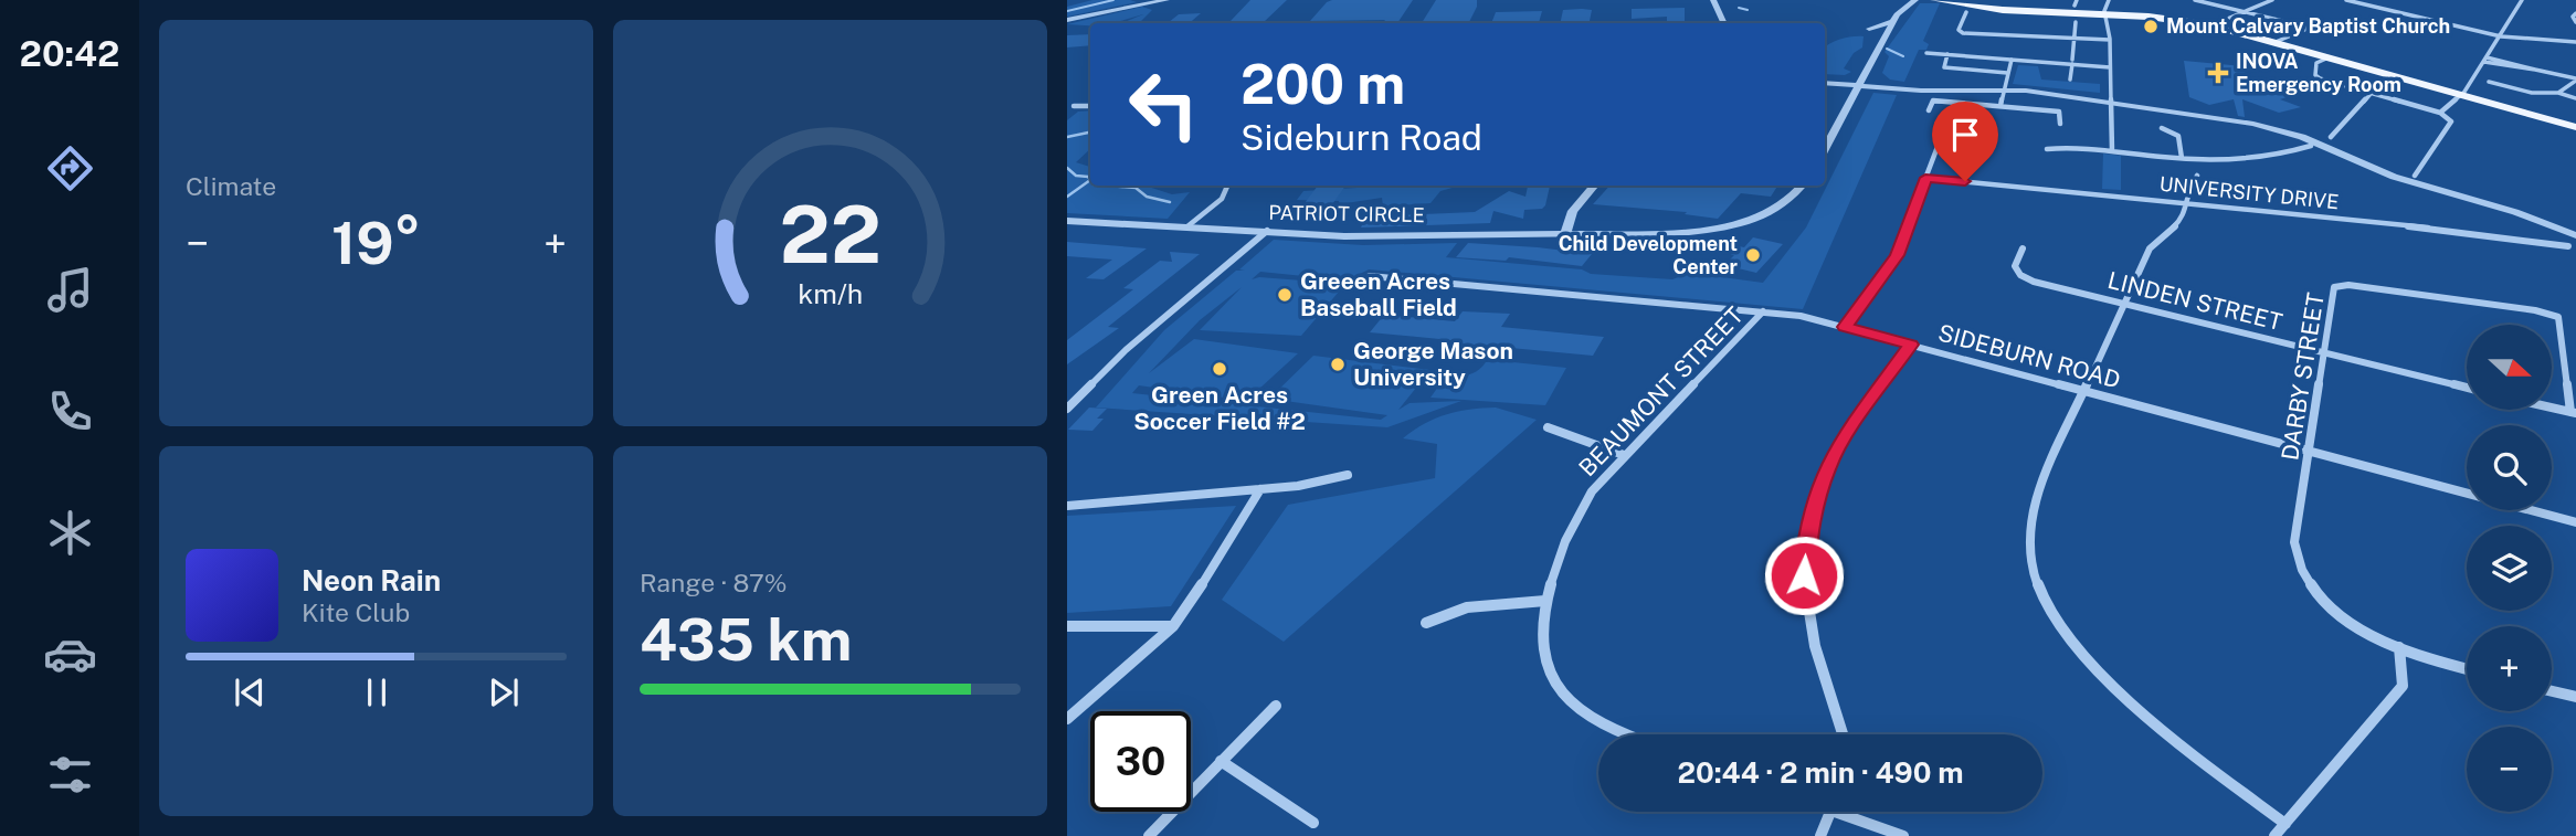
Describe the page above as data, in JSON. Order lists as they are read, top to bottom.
{
  "streets": {
    "street": [
      "UNIVERSITY DRIVE",
      "PATRIOT CIRCLE",
      "LINDEN STREET",
      "SIDEBURN ROAD",
      "DARBY STREET",
      "BEAUMONT STREET"
    ]
  },
  "crossings": [
    ["LINDEN STREET", "DARBY STREET"],
    ["SIDEBURN ROAD", "DARBY STREET"],
    ["SIDEBURN ROAD", "BEAUMONT STREET"]
  ],
  "places": {
    "other": [
      "Mount Calvary Baptist Church",
      "Child Development Center",
      "Greeen Acres Baseball Field",
      "George Mason University",
      "Green Acres Soccer Field #2"
    ],
    "health": ["INOVA Emergency Room"]
  },
  "north": "right",
  "page": {
    "tabs": "20:42",
    "tile": [
      "Climate",
      ["Range · 87%", "435 km"]
    ],
    "turn": ["200 m", "Sideburn Road"],
    "heat": ["−", "19°", "+"],
    "map_buttons": ["+", "−"],
    "song": ["Neon Rain", "Kite Club"],
    "limit": "30",
    "trip": "20:44 · 2 min · 490 m",
    "gauge": ["22", "km/h"]
  }
}
